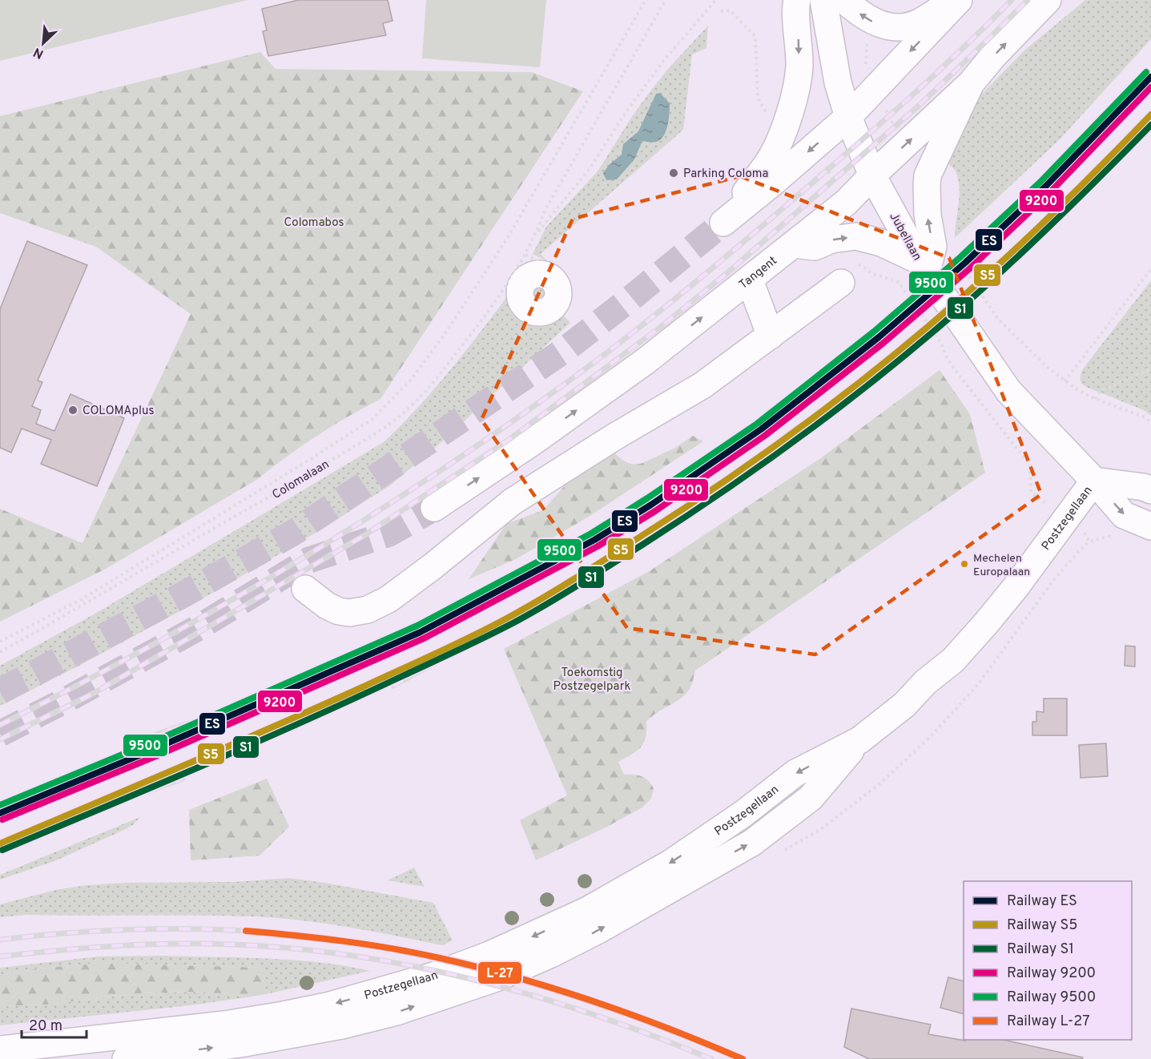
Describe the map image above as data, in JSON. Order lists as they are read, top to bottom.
{
  "streets": {
    "main road": ["Jubellaan", "Tangent", "Postzegellaan"],
    "path": ["Colomalaan"]
  },
  "crossings": [
    ["Jubellaan", "Tangent"],
    ["Jubellaan", "Postzegellaan"]
  ],
  "parks": ["Colomabos", "Toekomstig Postzegelpark"],
  "places": ["Parking Coloma", "COLOMAplus", "Mechelen Europalaan"],
  "lines": [
    "rail line 9500",
    "rail line ES",
    "rail line 9200",
    "rail line S5",
    "rail line S1",
    "rail line L-27"
  ],
  "legend": [
    "Railway ES",
    "Railway S5",
    "Railway S1",
    "Railway 9200",
    "Railway 9500",
    "Railway L-27"
  ],
  "scale_bar": "20 m",
  "north": "bottom left"
}
